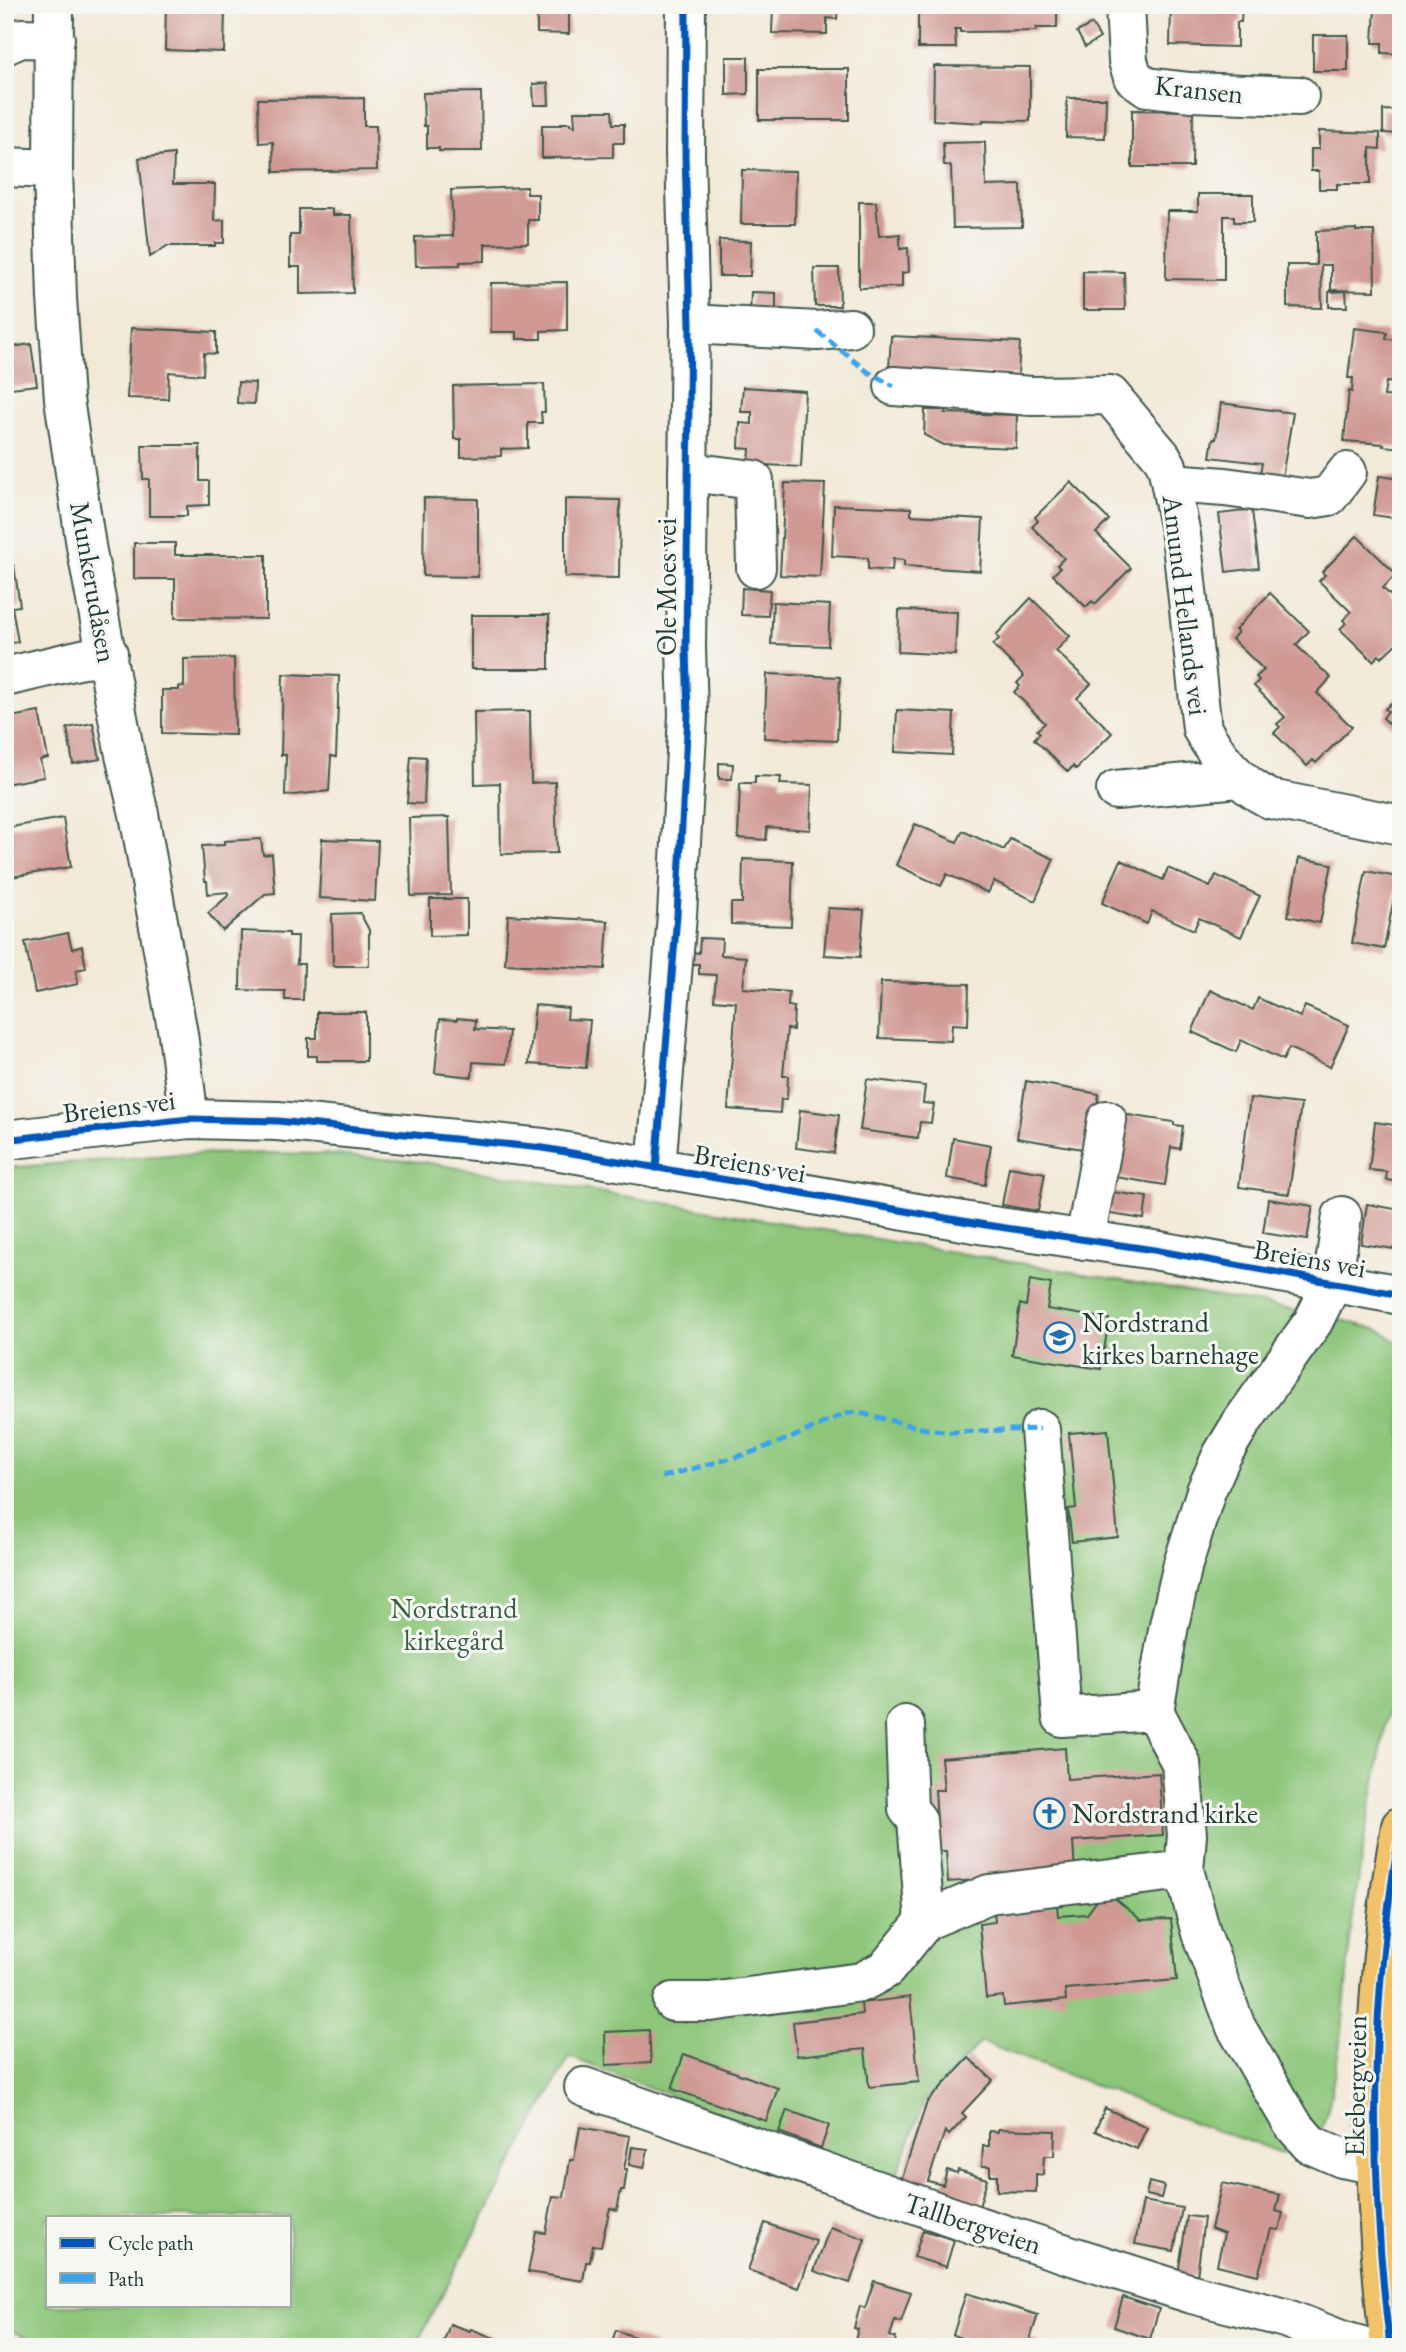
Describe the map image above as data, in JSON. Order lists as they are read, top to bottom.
{
  "streets": {
    "main road": ["Ekebergveien"],
    "street": [
      "Kransen",
      "Munkerudåsen",
      "Ole Moes vei",
      "Amund Hellands vei",
      "Breiens vei",
      "Tallbergveien"
    ]
  },
  "crossings": [
    ["Munkerudåsen", "Breiens vei"],
    ["Ole Moes vei", "Breiens vei"]
  ],
  "parks": ["Nordstrand kirkegård"],
  "places": {
    "school or university": ["Nordstrand kirkes barnehage"],
    "church": ["Nordstrand kirke"]
  },
  "legend": ["Cycle path", "Path"]
}
